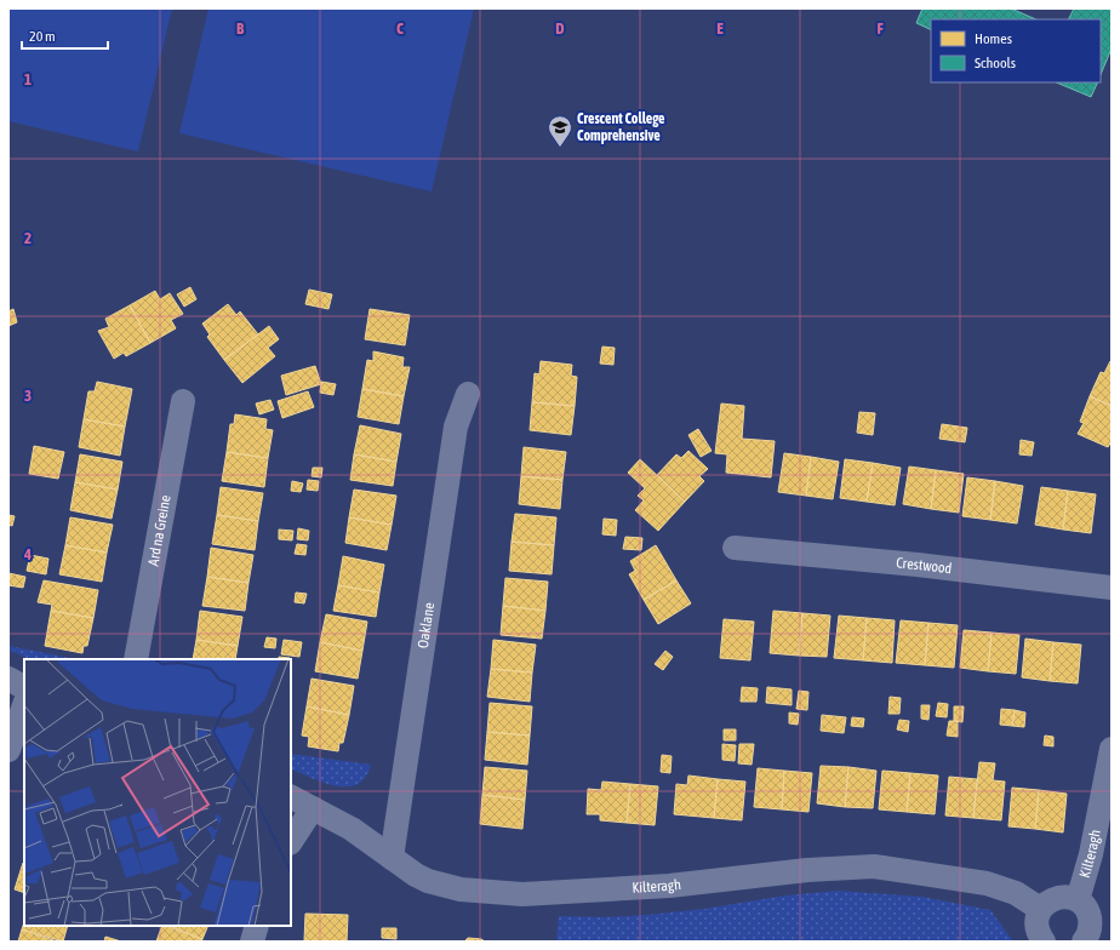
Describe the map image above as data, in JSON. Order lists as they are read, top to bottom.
{
  "streets": {
    "street": [
      "Ard na Greine",
      "Crestwood",
      "Oaklane",
      "Kilteragh"
    ]
  },
  "crossings": [
    ["Oaklane", "Kilteragh"]
  ],
  "places": {
    "school or university": ["Crescent College Comprehensive"]
  },
  "legend": ["Homes", "Schools"],
  "scale_bar": "20 m",
  "grid": {
    "columns": [
      "B",
      "C",
      "D",
      "E",
      "F"
    ],
    "rows": [
      "1",
      "2",
      "3",
      "4"
    ]
  }
}
